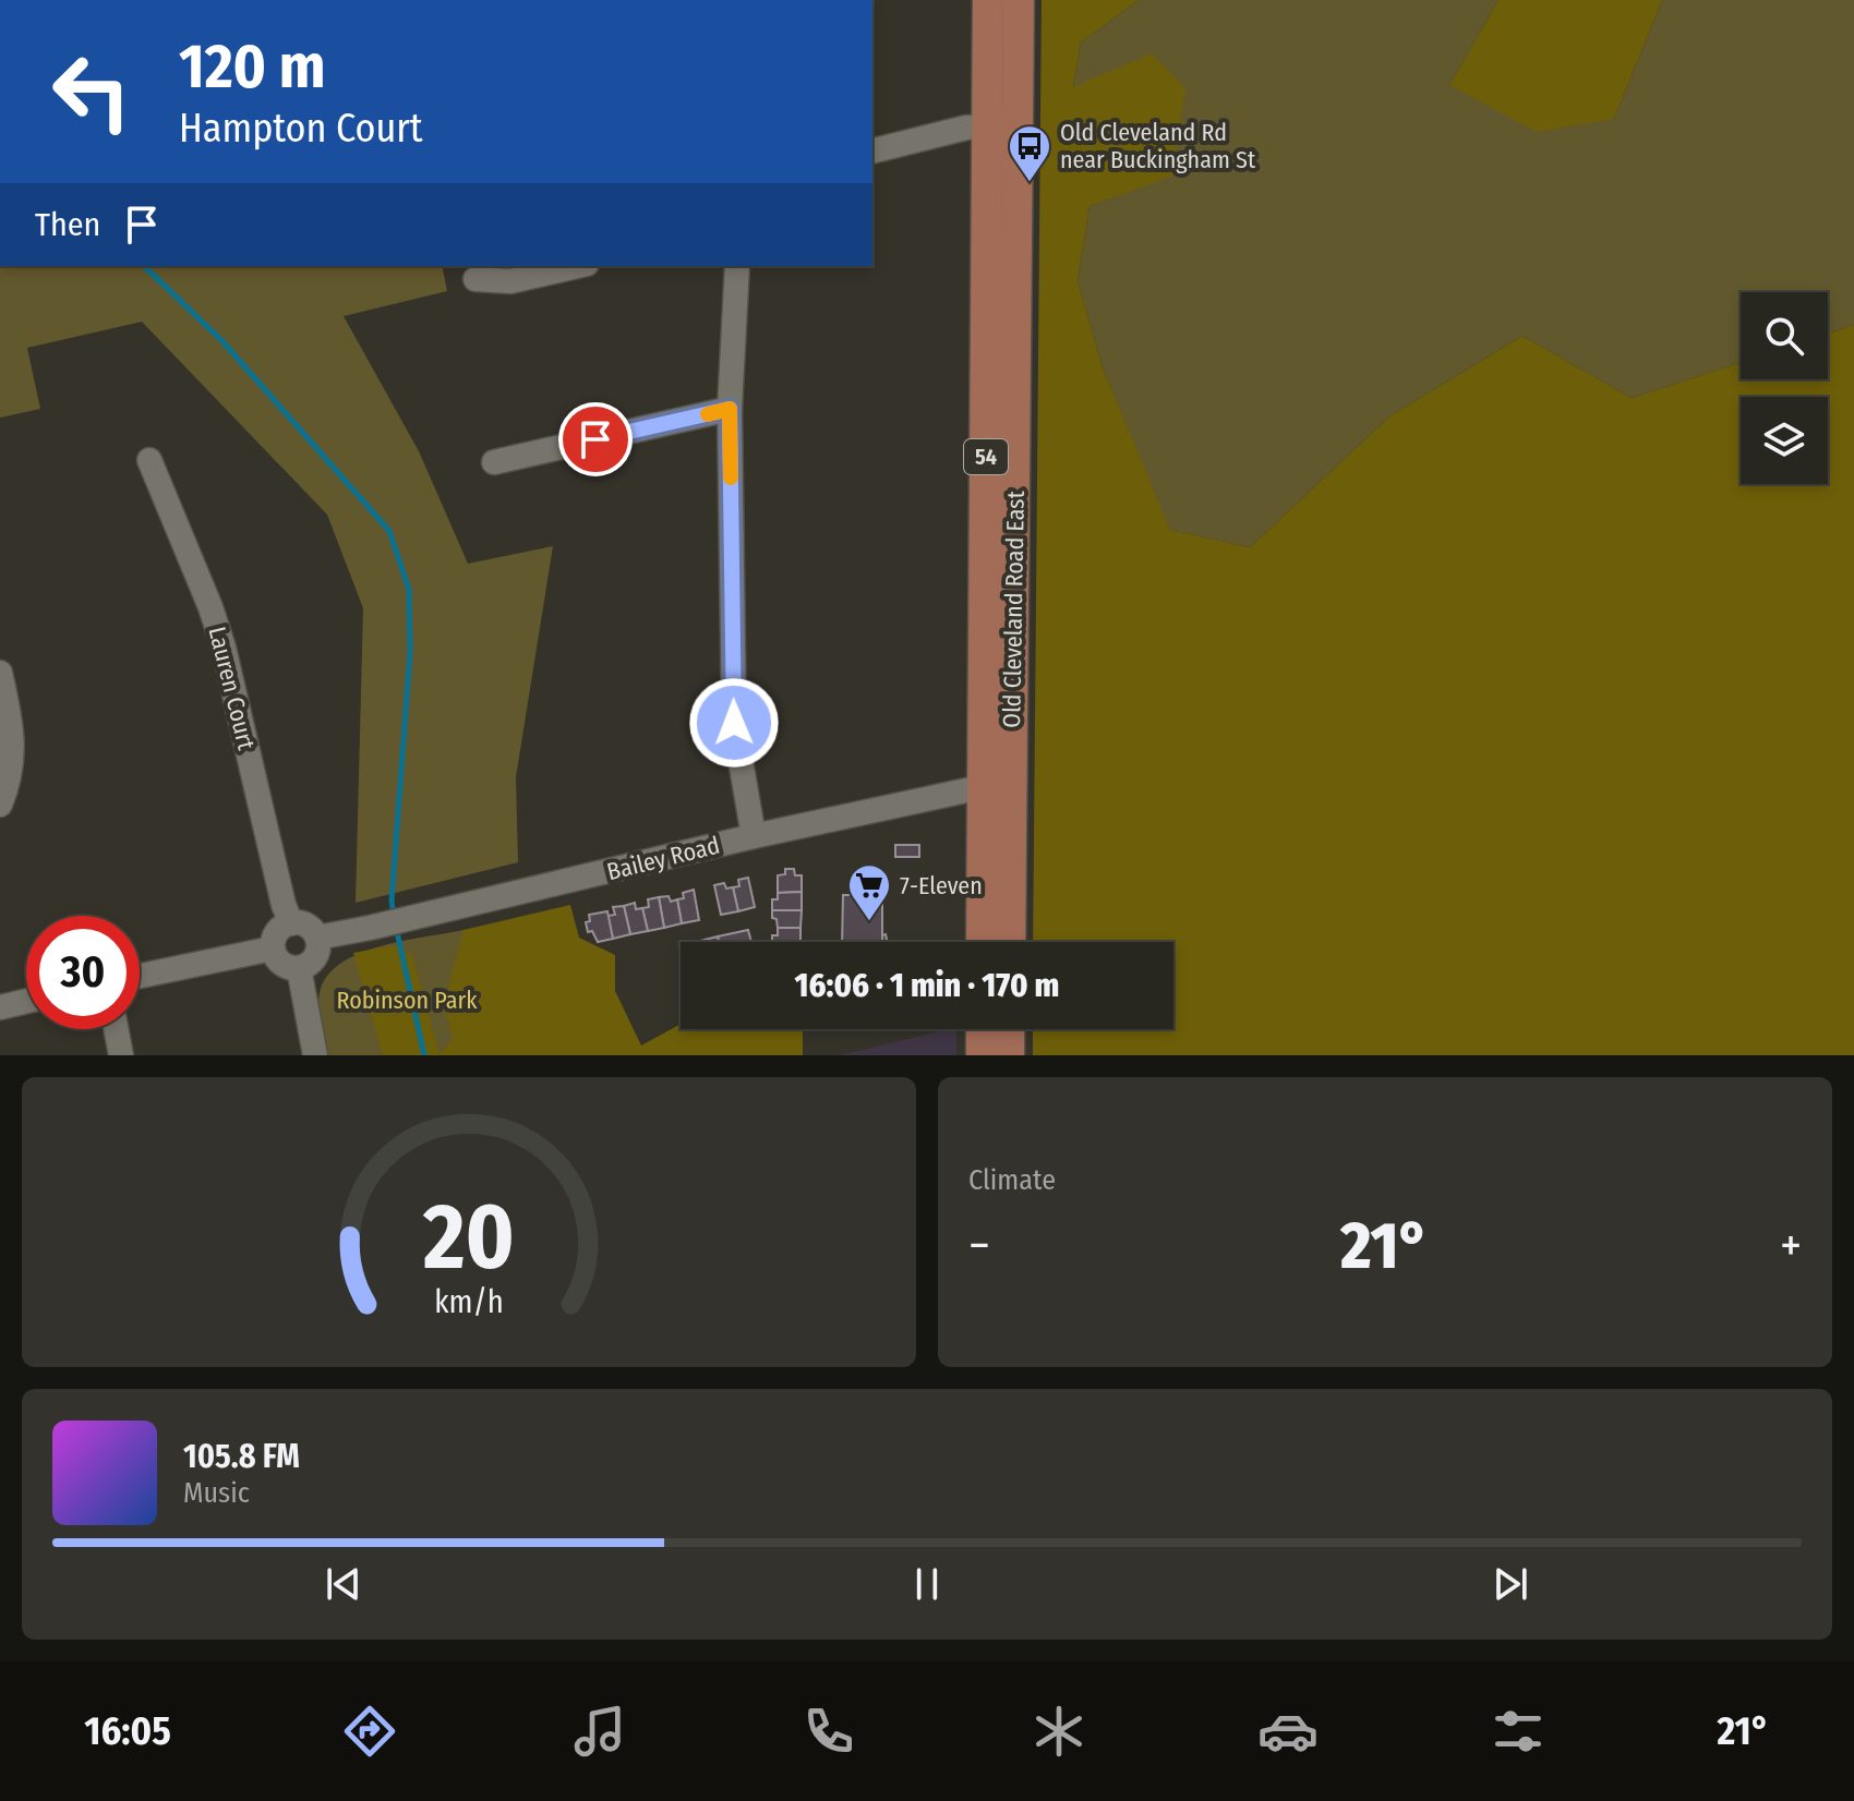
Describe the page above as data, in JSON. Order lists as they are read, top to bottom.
{
  "streets": {
    "main road": ["54", "Old Cleveland Road East"],
    "street": ["Lauren Court", "Bailey Road"]
  },
  "crossings": [
    ["Old Cleveland Road East", "Bailey Road"],
    ["Lauren Court", "Bailey Road"]
  ],
  "parks": ["Robinson Park"],
  "places": {
    "bus stop": ["Old Cleveland Rd near Buckingham St"],
    "supermarket": ["7-Eleven"]
  },
  "page": {
    "turn": ["120 m", "Hampton Court"],
    "then": "Then",
    "limit": "30",
    "trip": "16:06 · 1 min · 170 m",
    "tile": "Climate",
    "heat": ["−", "21°", "+"],
    "song": ["105.8 FM", "Music"],
    "tabs": ["16:05", "21°"],
    "gauge": ["20", "km/h"]
  }
}
